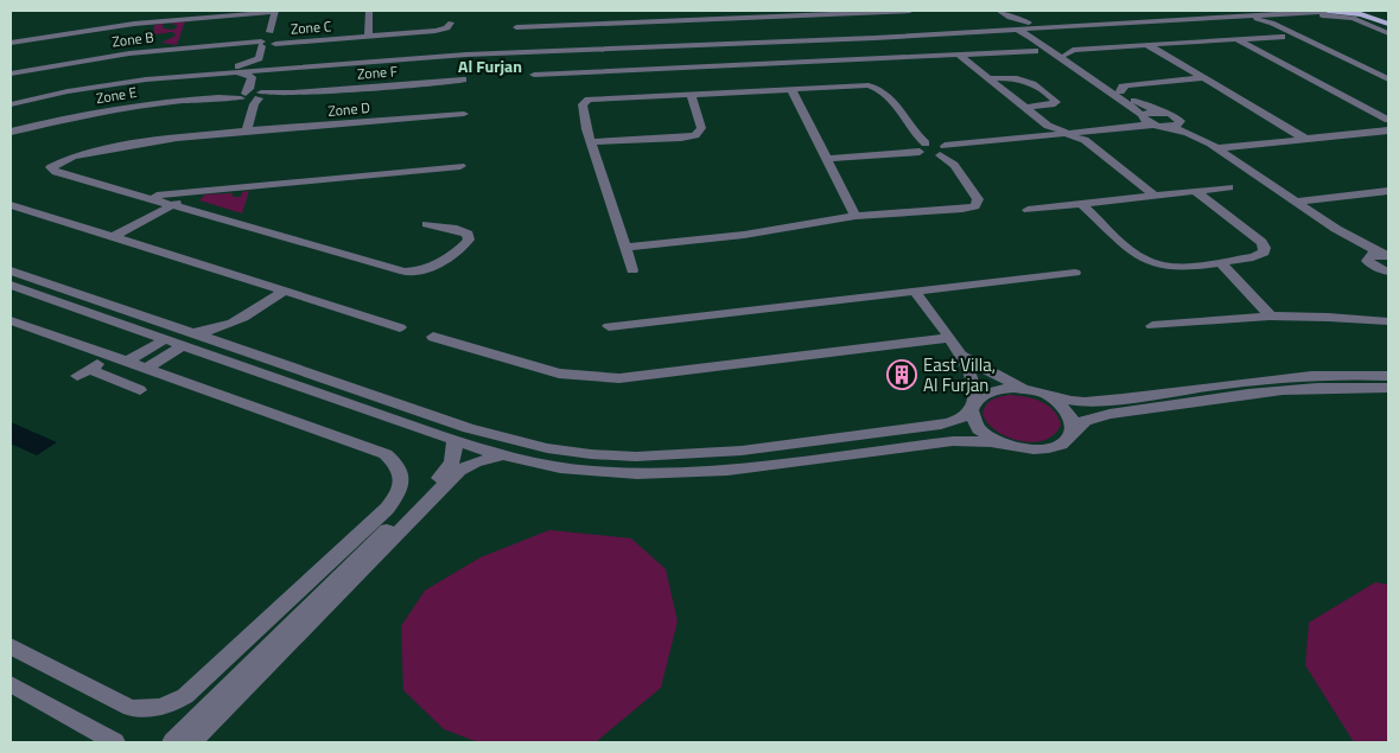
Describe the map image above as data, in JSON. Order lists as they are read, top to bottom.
{
  "streets": {
    "street": [
      "Zone C",
      "Zone B",
      "Zone F",
      "Zone E",
      "Zone D"
    ]
  },
  "crossings": [
    ["Zone C", "Zone B"],
    ["Zone F", "Zone E"]
  ],
  "districts": ["Al Furjan"],
  "places": {
    "building": ["East Villa, Al Furjan"]
  }
}
